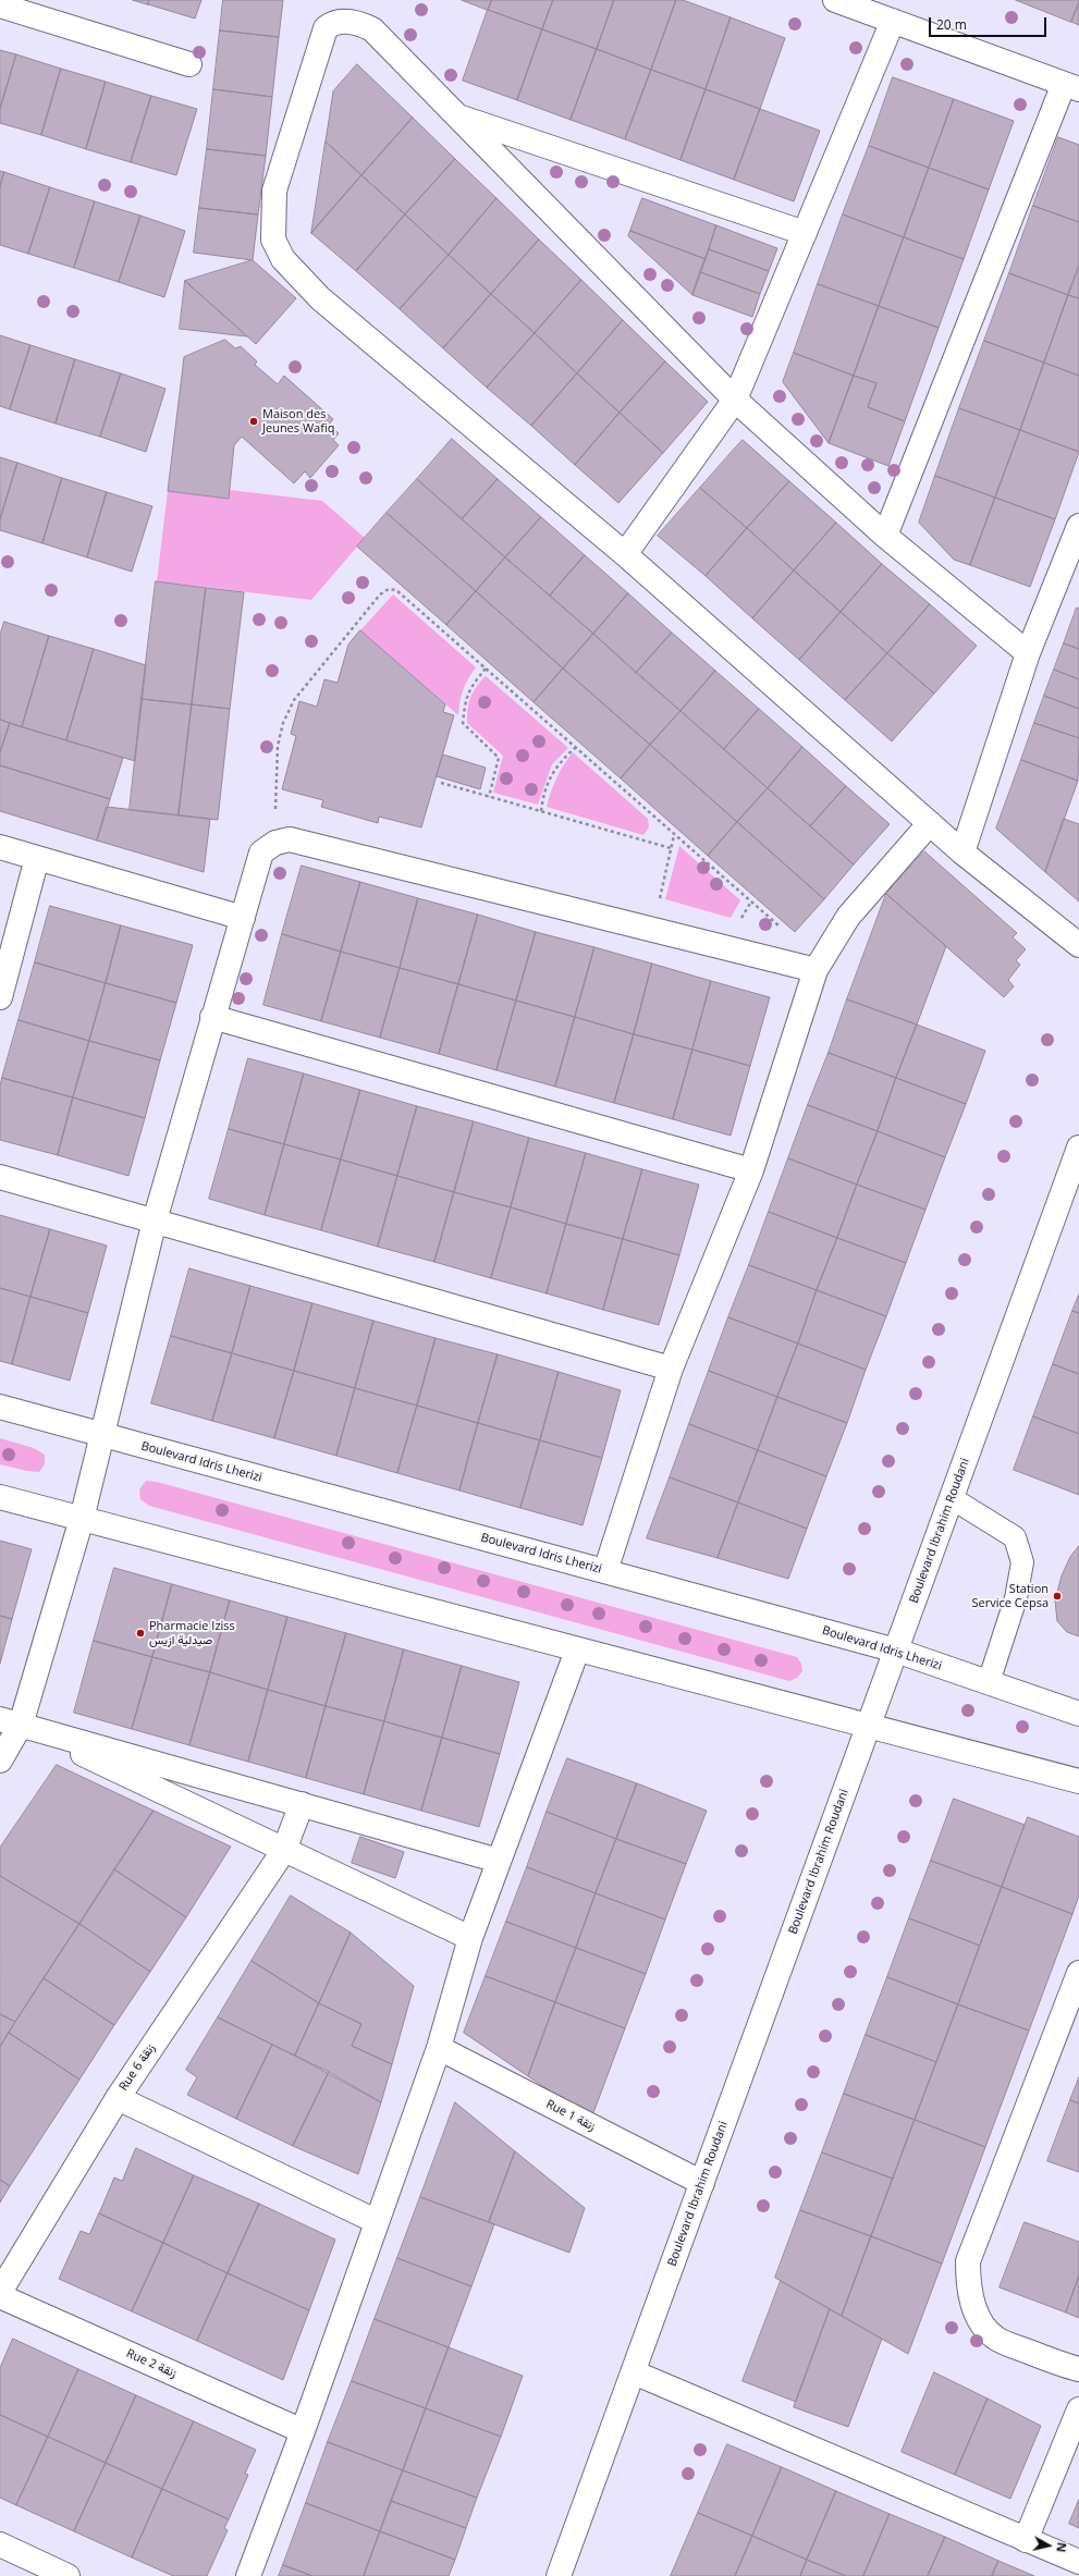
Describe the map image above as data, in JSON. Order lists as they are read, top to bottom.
{
  "streets": {
    "street": [
      "Boulevard Idris Lherizi",
      "Boulevard Ibrahim Roudani",
      "Rue 6 زنقة",
      "Rue 1 زنقة",
      "Rue 2 زنقة"
    ]
  },
  "crossings": [
    ["Boulevard Idris Lherizi", "Boulevard Ibrahim Roudani"],
    ["Boulevard Ibrahim Roudani", "Rue 1 زنقة"]
  ],
  "places": ["Maison des Jeunes Wafiq", "Station Service Cepsa", "Pharmacie Iziss صيدلية ازيس"],
  "scale_bar": "20 m",
  "north": "right"
}
